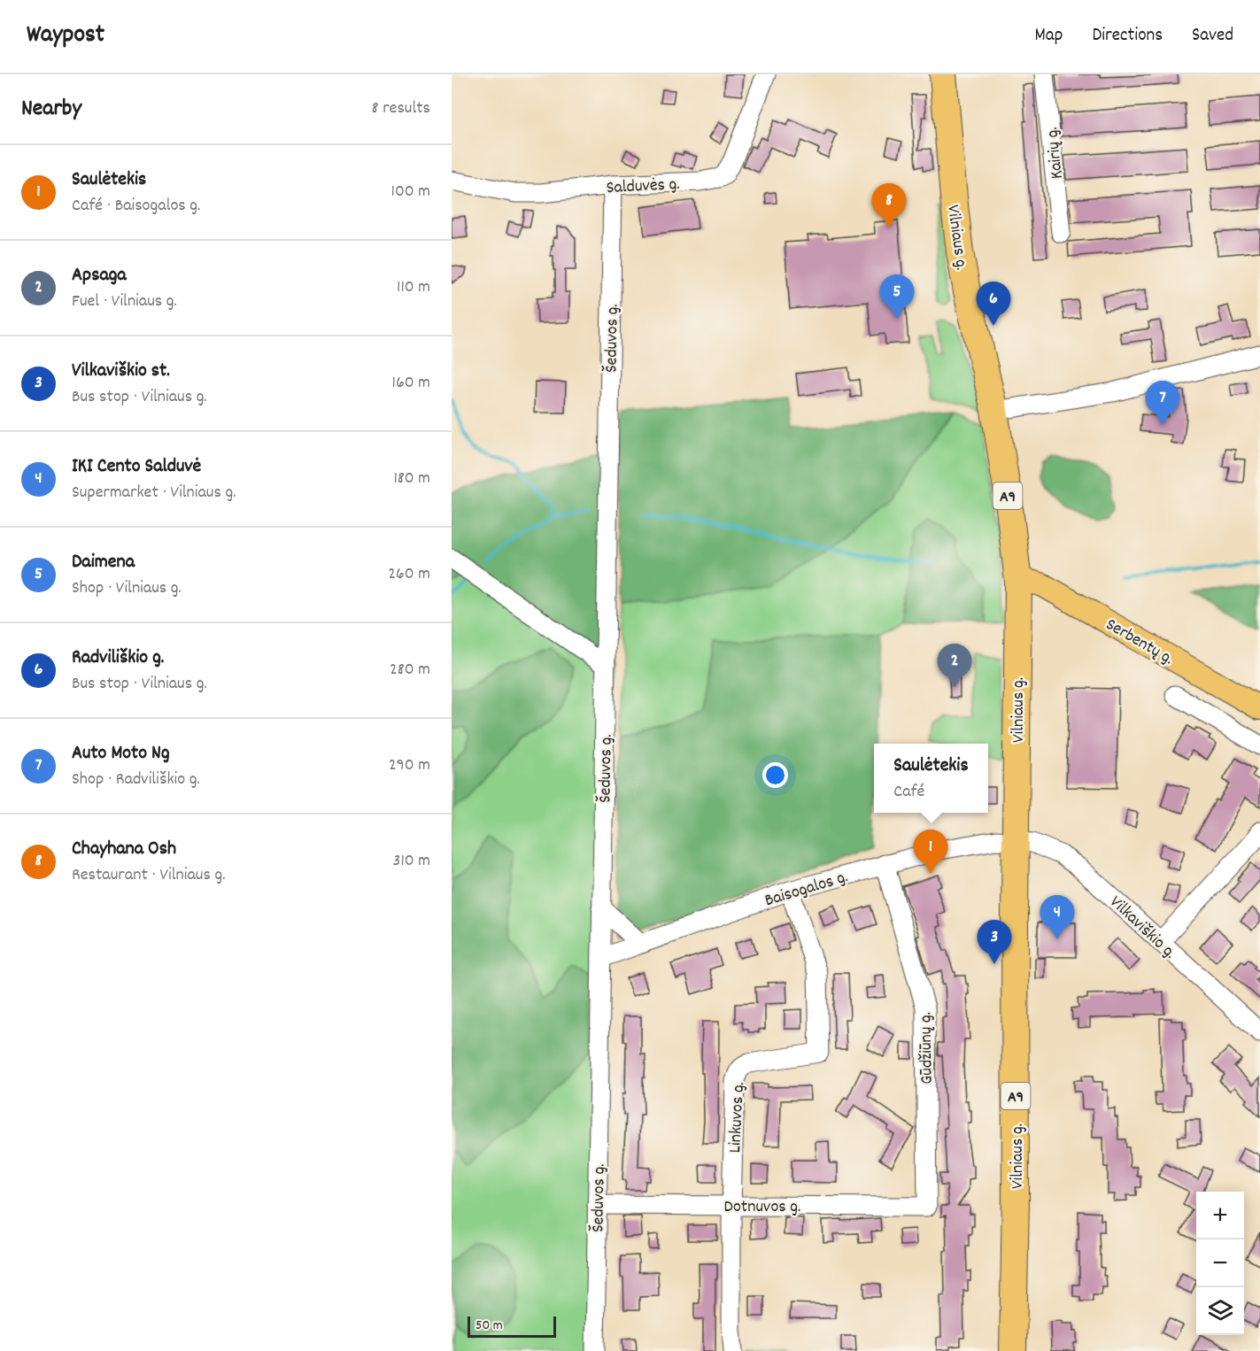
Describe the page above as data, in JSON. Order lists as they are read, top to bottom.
{
  "streets": {
    "highway": ["Vilniaus g.", "A9"],
    "main road": ["Serbentų g."],
    "street": [
      "Kairių g.",
      "Salduvės g.",
      "Šeduvos g.",
      "Baisogalos g.",
      "Vilkaviškio g.",
      "Gūdžiūnų g.",
      "Linkuvos g.",
      "Dotnuvos g."
    ]
  },
  "crossings": [
    ["Salduvės g.", "Šeduvos g."],
    ["Vilniaus g.", "Serbentų g."],
    ["Vilniaus g.", "Baisogalos g."],
    ["Vilniaus g.", "Vilkaviškio g."],
    ["Šeduvos g.", "Baisogalos g."],
    ["Šeduvos g.", "Dotnuvos g."],
    ["Baisogalos g.", "Vilkaviškio g."],
    ["Baisogalos g.", "Gūdžiūnų g."],
    ["Baisogalos g.", "Linkuvos g."],
    ["Gūdžiūnų g.", "Dotnuvos g."],
    ["Linkuvos g.", "Dotnuvos g."]
  ],
  "scale_bar": "50 m",
  "page": {
    "header": "Waypost",
    "nav": ["Map", "Directions", "Saved"],
    "heading": ["Nearby", "8 results"],
    "list": [
      {
        "mark": "1",
        "name": "Saulėtekis",
        "note": "Café · Baisogalos g.",
        "value": "100 m"
      },
      {
        "mark": "2",
        "name": "Apsaga",
        "note": "Fuel · Vilniaus g.",
        "value": "110 m"
      },
      {
        "mark": "3",
        "name": "Vilkaviškio st.",
        "note": "Bus stop · Vilniaus g.",
        "value": "160 m"
      },
      {
        "mark": "4",
        "name": "IKI Cento Salduvė",
        "note": "Supermarket · Vilniaus g.",
        "value": "180 m"
      },
      {
        "mark": "5",
        "name": "Daimena",
        "note": "Shop · Vilniaus g.",
        "value": "260 m"
      },
      {
        "mark": "6",
        "name": "Radviliškio g.",
        "note": "Bus stop · Vilniaus g.",
        "value": "280 m"
      },
      {
        "mark": "7",
        "name": "Auto Moto Ng",
        "note": "Shop · Radviliškio g.",
        "value": "290 m"
      },
      {
        "mark": "8",
        "name": "Chayhana Osh",
        "note": "Restaurant · Vilniaus g.",
        "value": "310 m"
      }
    ],
    "pins": [
      "8",
      "5",
      "6",
      "7",
      "2",
      "1",
      "4",
      "3"
    ],
    "popup": ["Saulėtekis", "Café"],
    "map_buttons": ["+", "−"],
    "scale": "50 m"
  }
}
